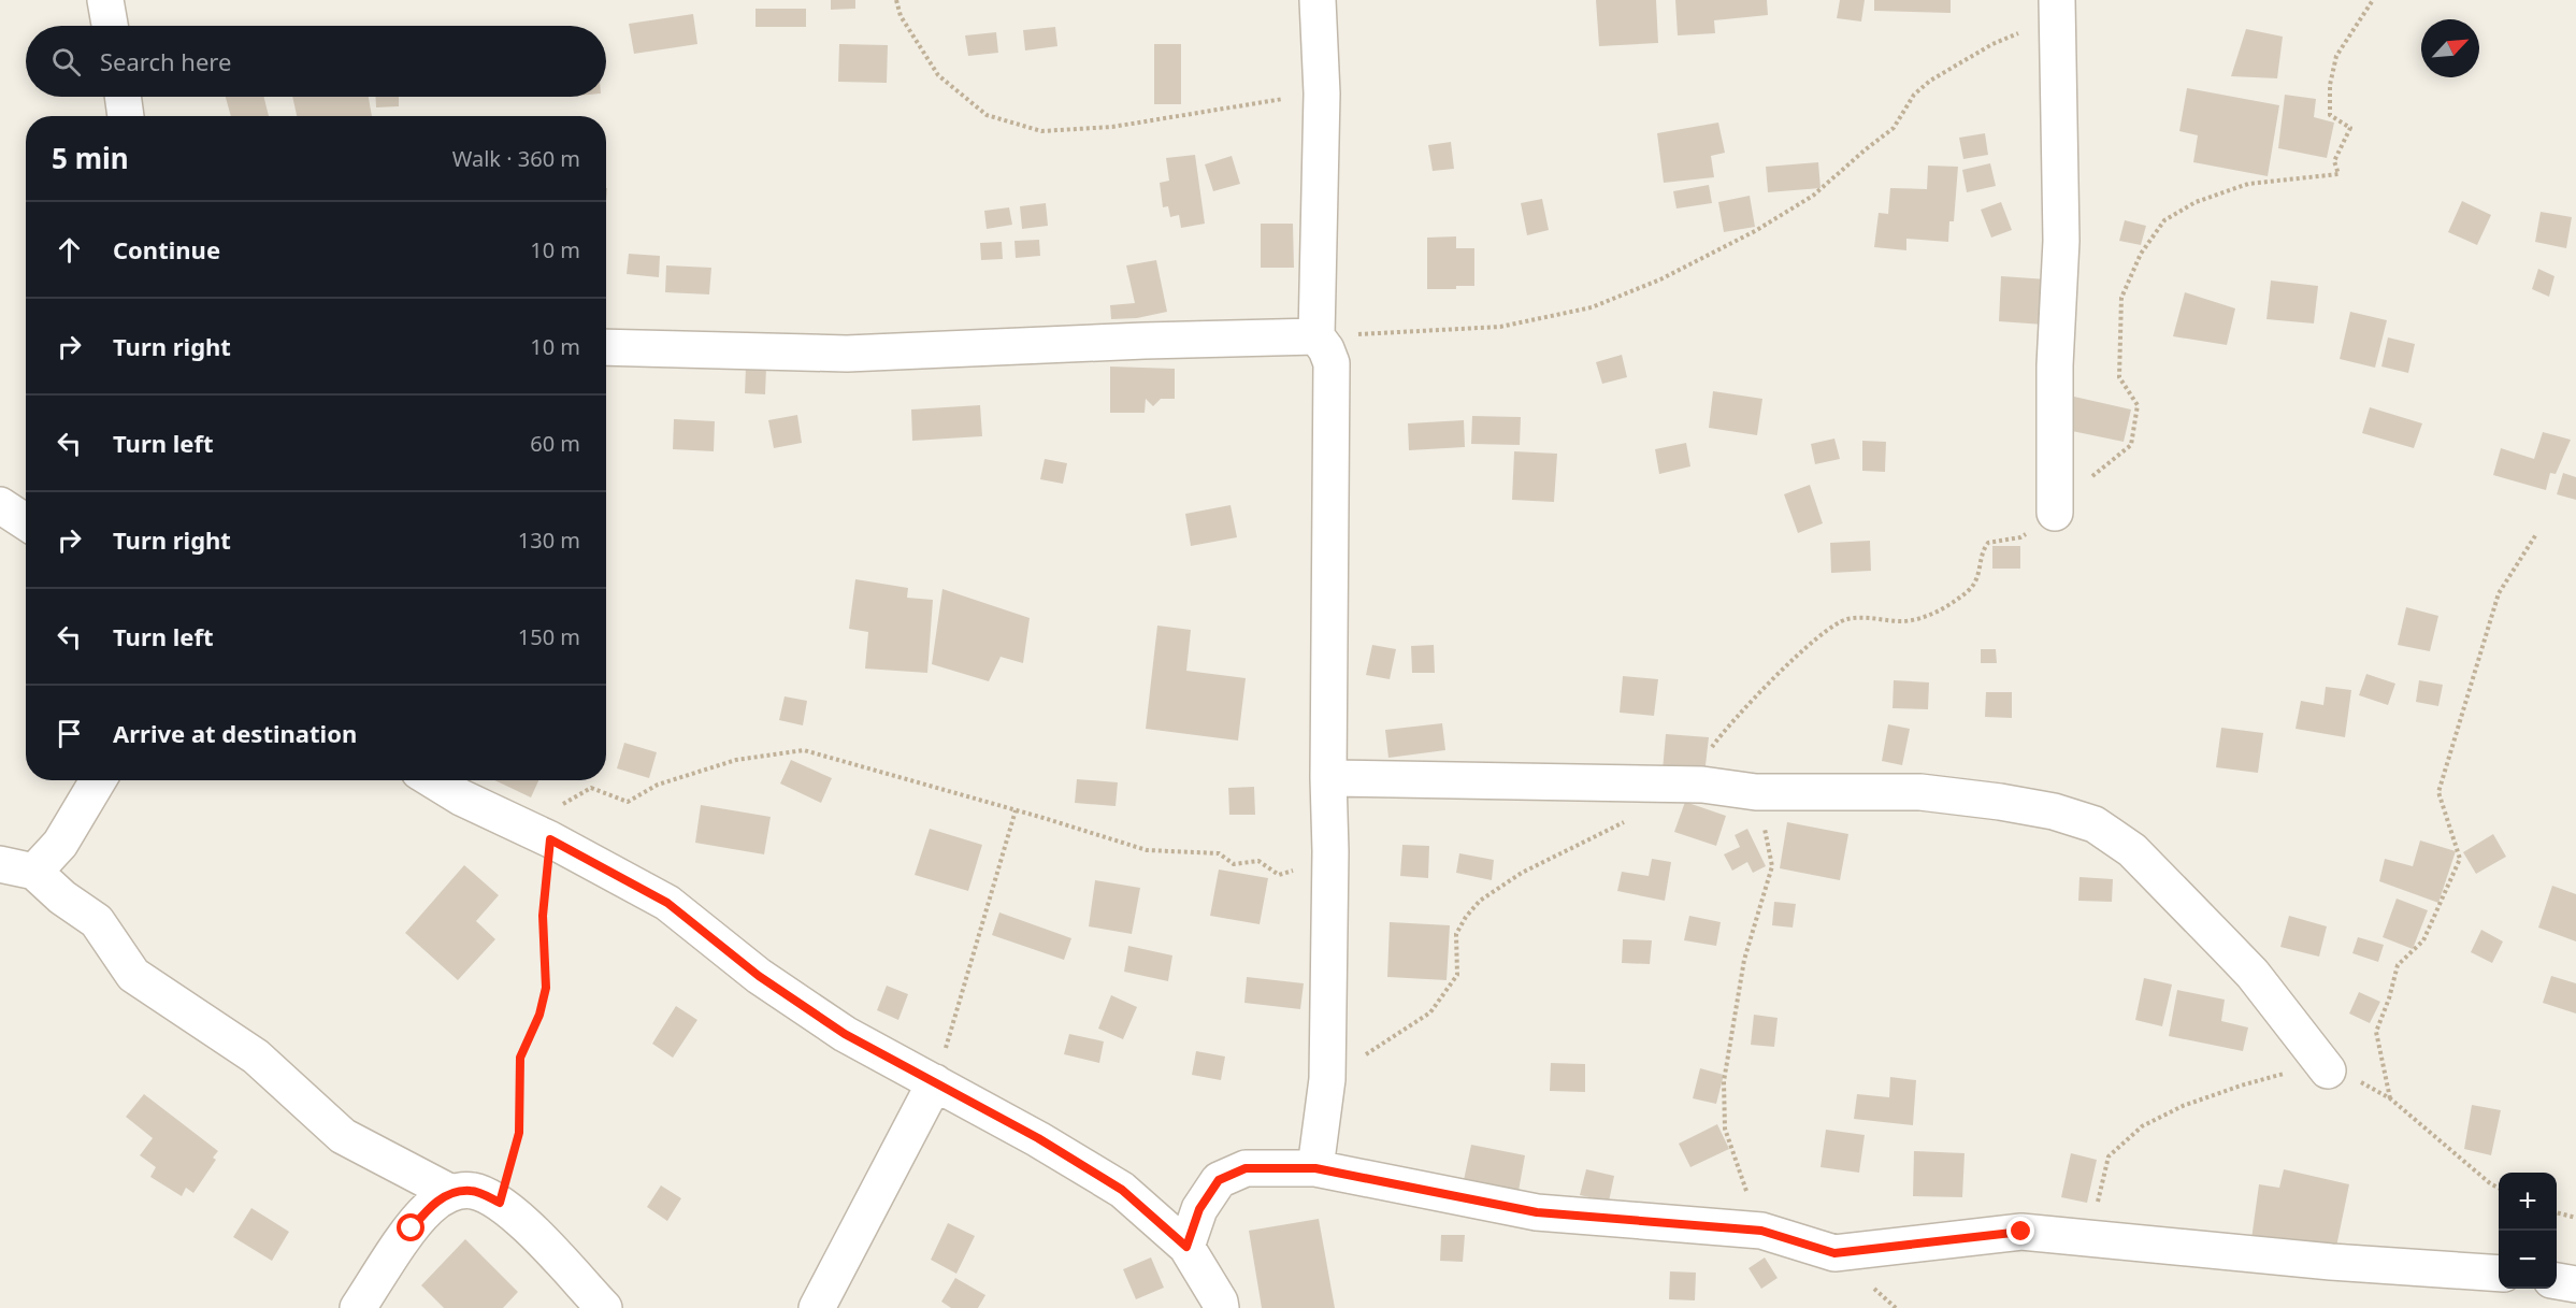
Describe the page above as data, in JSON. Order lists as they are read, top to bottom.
{
  "north": "top right",
  "page": {
    "search": "Search here",
    "heading": ["5 min", "Walk · 360 m"],
    "list": [
      ["Continue", "10 m"],
      ["Turn right", "10 m"],
      ["Turn left", "60 m"],
      ["Turn right", "130 m"],
      ["Turn left", "150 m"],
      "Arrive at destination"
    ],
    "map_buttons": ["+", "−"]
  }
}
